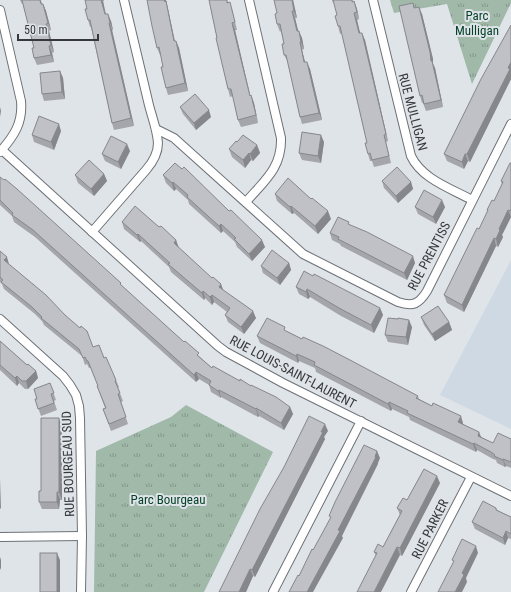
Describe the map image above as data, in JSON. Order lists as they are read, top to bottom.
{
  "streets": {
    "street": [
      "RUE MULLIGAN",
      "RUE PRENTISS",
      "RUE LOUIS-SAINT-LAURENT",
      "RUE BOURGEAU SUD",
      "RUE PARKER"
    ]
  },
  "crossings": [
    ["RUE MULLIGAN", "RUE PRENTISS"],
    ["RUE LOUIS-SAINT-LAURENT", "RUE PARKER"]
  ],
  "parks": ["Parc Mulligan", "Parc Bourgeau"],
  "scale_bar": "50 m"
}
